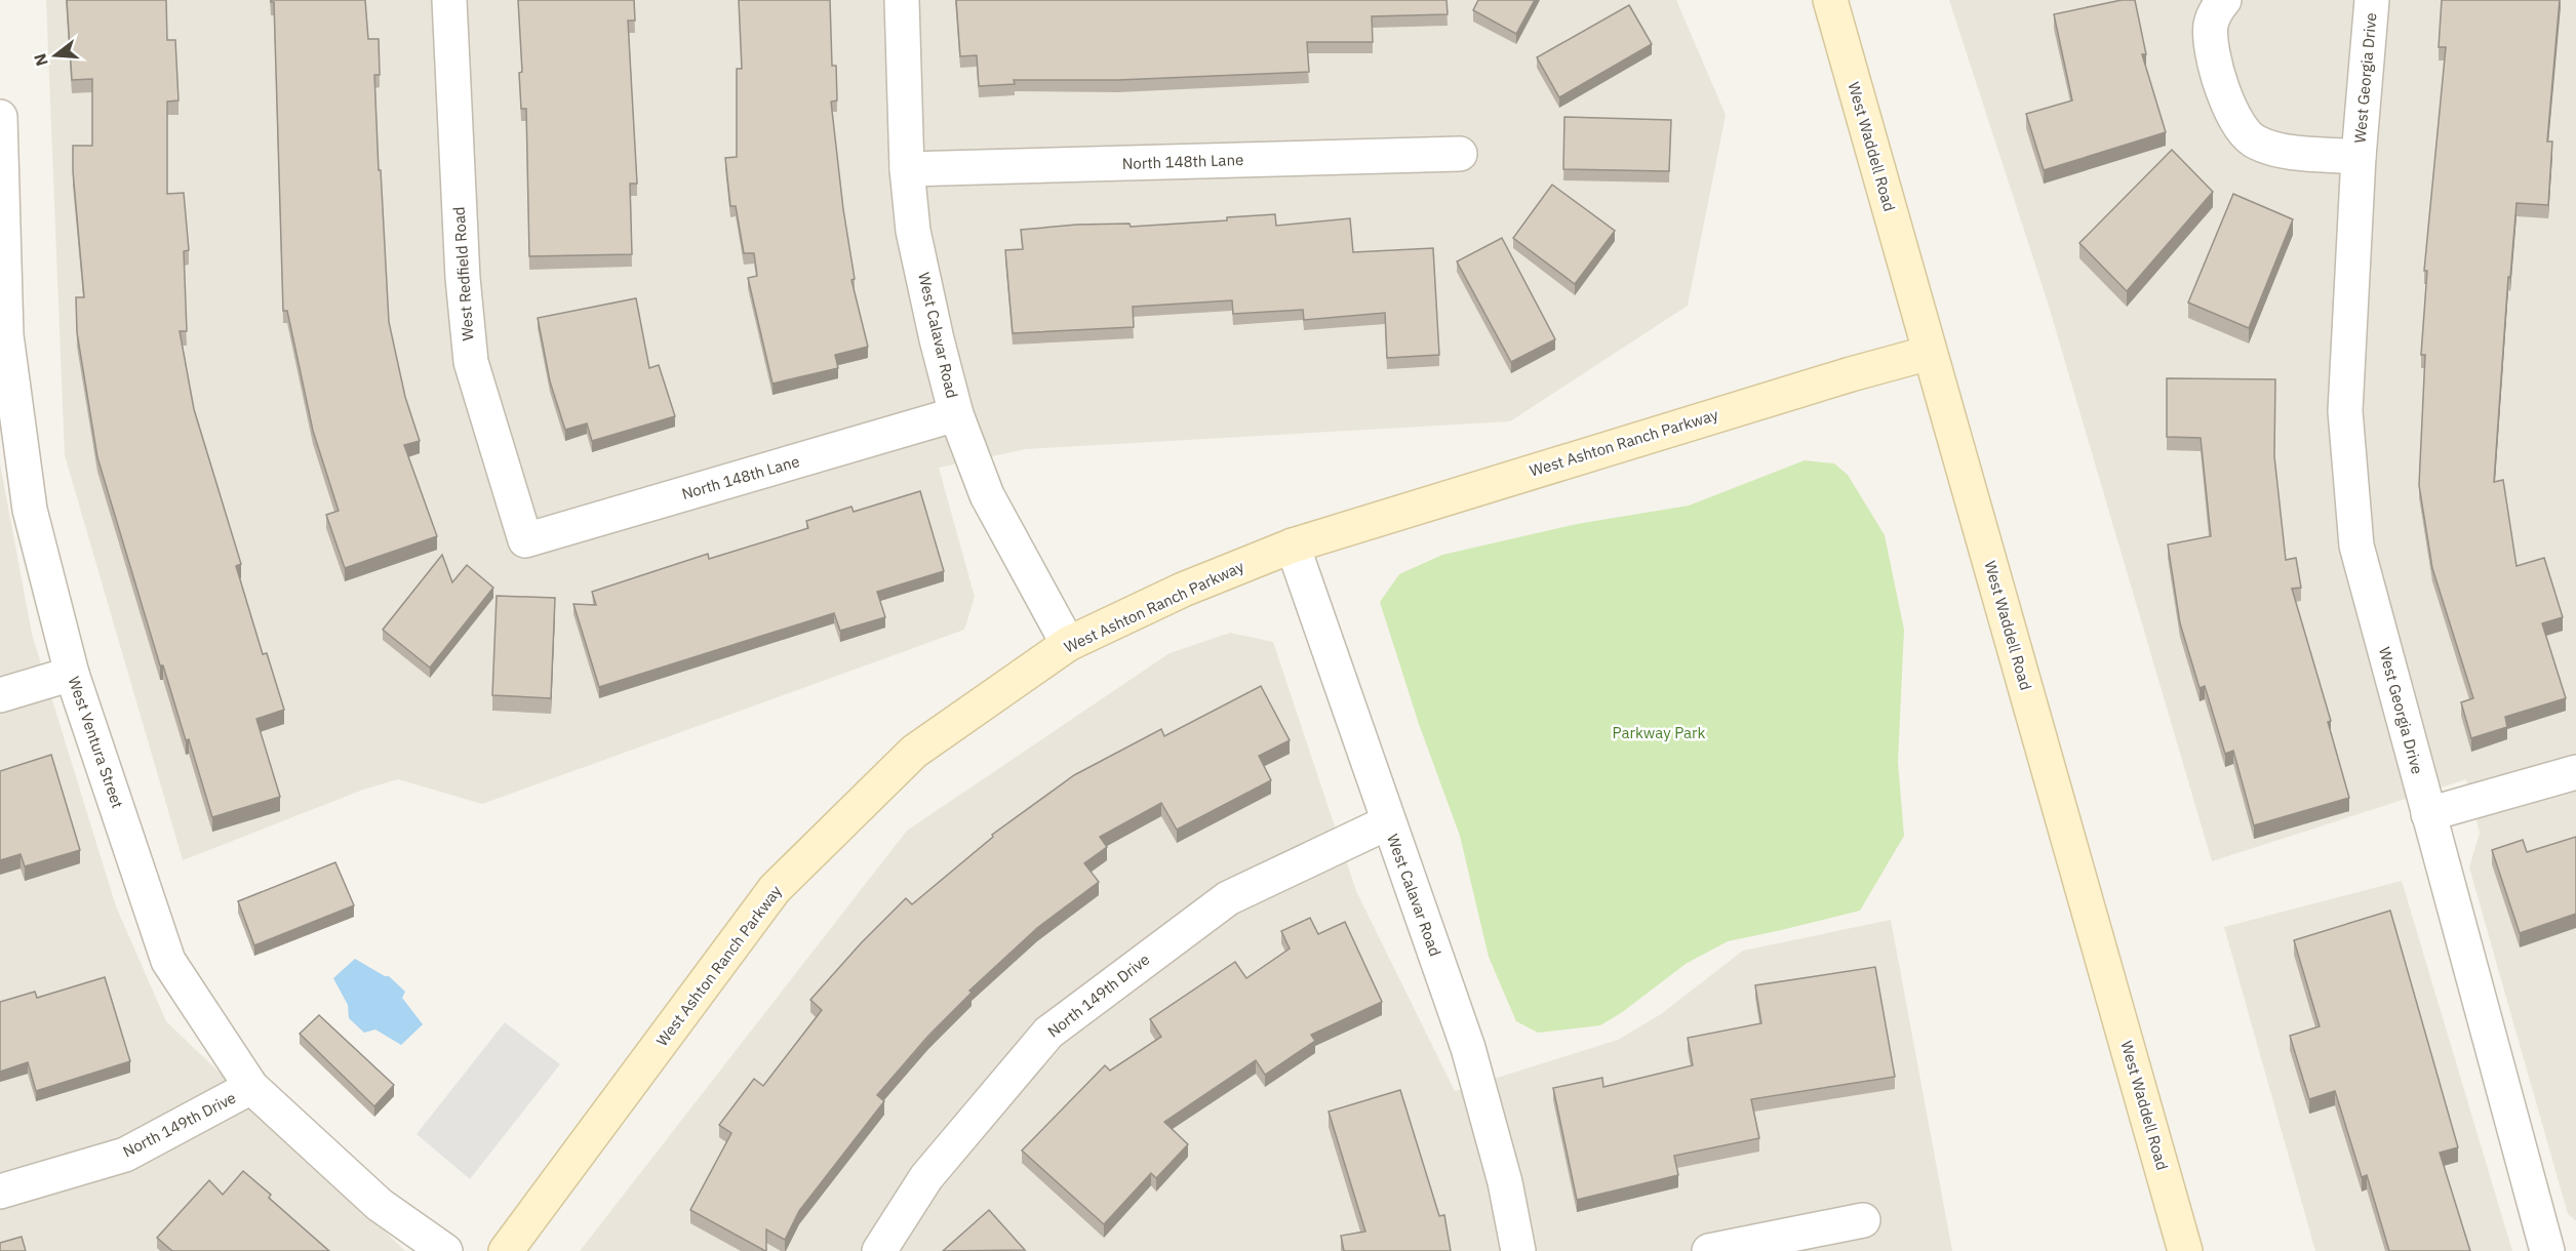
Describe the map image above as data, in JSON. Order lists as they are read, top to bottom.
{
  "streets": {
    "street": [
      "West Georgia Drive",
      "West Waddell Road",
      "North 148th Lane",
      "West Redfield Road",
      "West Calavar Road",
      "West Ashton Ranch Parkway",
      "West Ventura Street",
      "North 149th Drive"
    ]
  },
  "crossings": [
    ["West Waddell Road", "West Ashton Ranch Parkway"],
    ["North 148th Lane", "West Redfield Road"],
    ["North 148th Lane", "West Calavar Road"],
    ["West Calavar Road", "West Ashton Ranch Parkway"],
    ["West Calavar Road", "North 149th Drive"],
    ["West Ventura Street", "North 149th Drive"]
  ],
  "parks": ["Parkway Park"],
  "north": "left"
}
